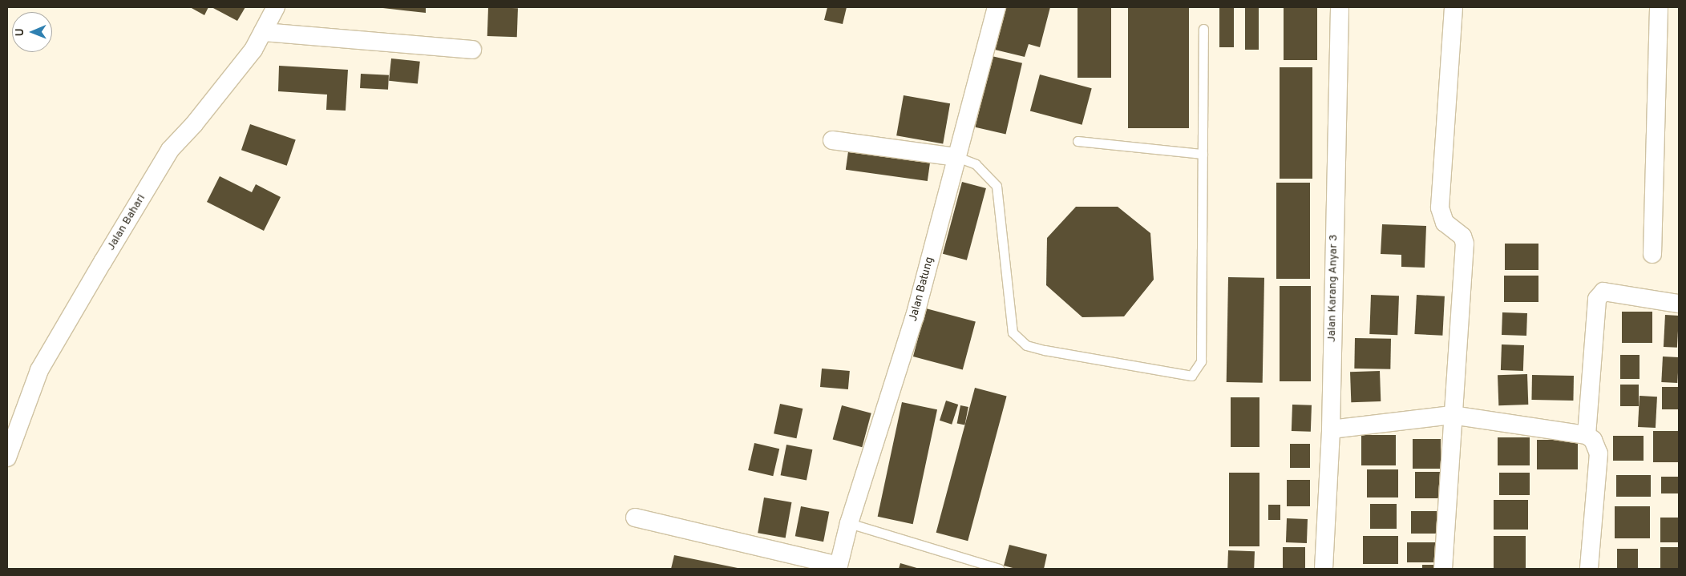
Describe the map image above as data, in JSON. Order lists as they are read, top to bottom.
{
  "streets": {
    "street": ["Jalan Bahari", "Jalan Karang Anyar 3", "Jalan Batung"]
  },
  "north": "left"
}
